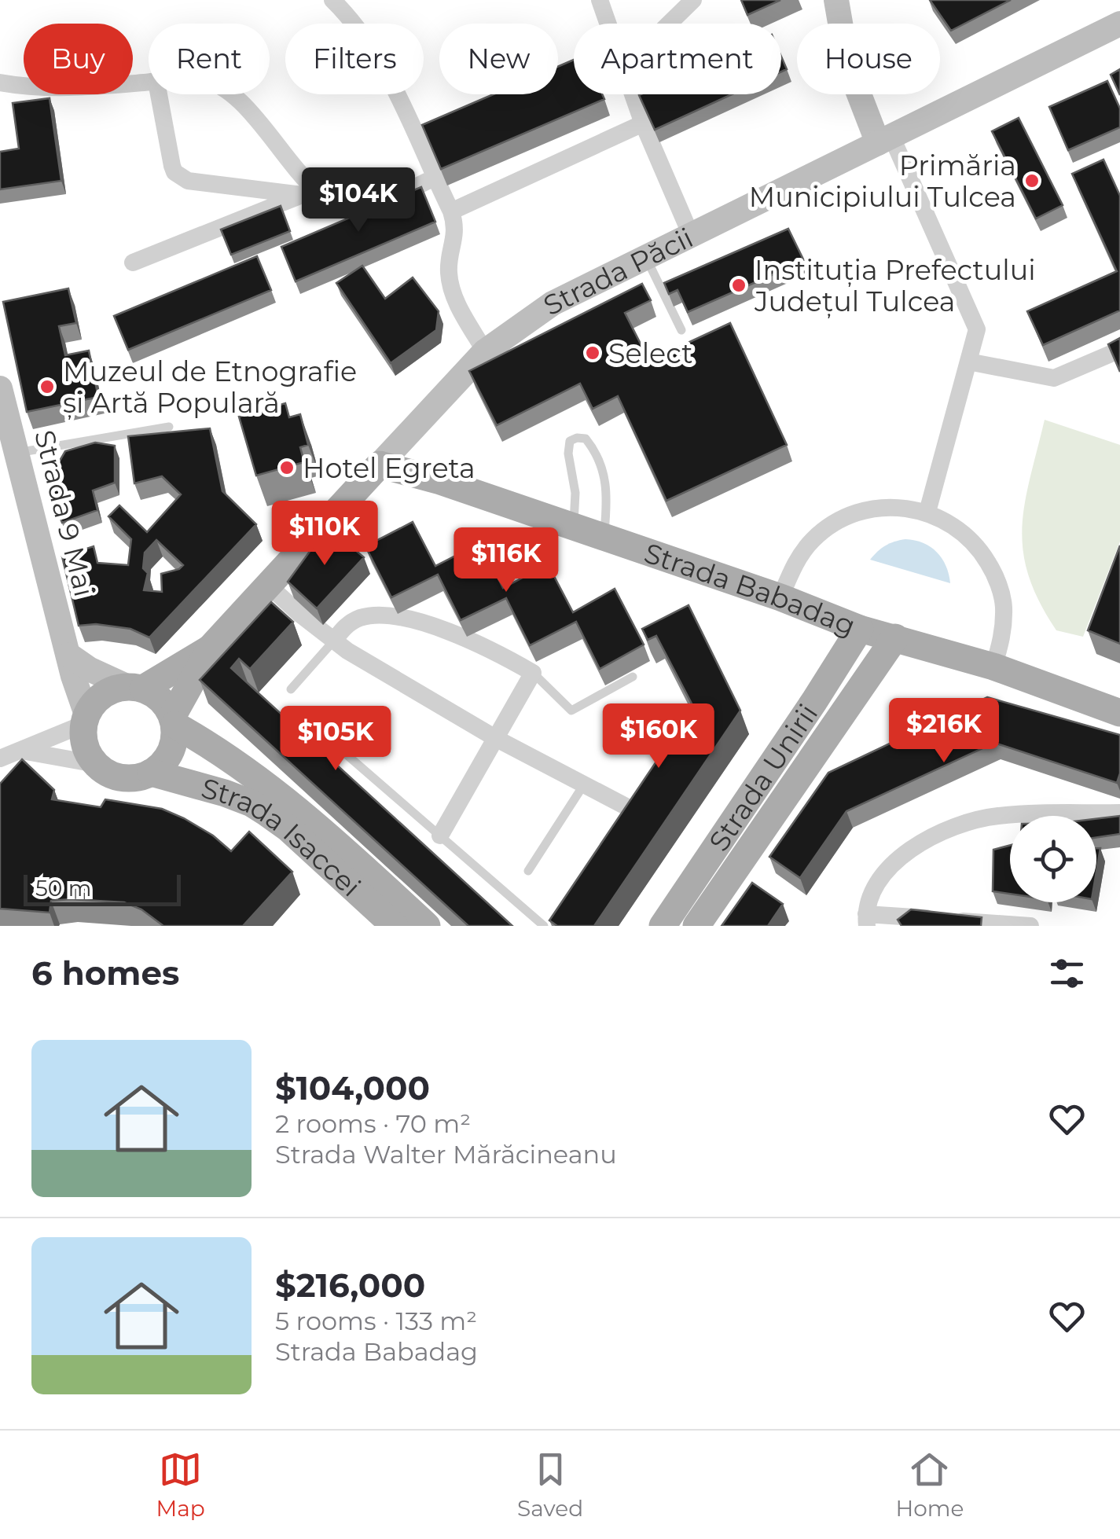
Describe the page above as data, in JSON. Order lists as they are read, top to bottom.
{
  "streets": {
    "main road": [
      "Strada Păcii",
      "Strada 9 Mai",
      "Strada Babadag",
      "Strada Unirii",
      "Strada Isaccei"
    ]
  },
  "crossings": [
    ["Strada Păcii", "Strada 9 Mai"],
    ["Strada Păcii", "Strada Babadag"],
    ["Strada Păcii", "Strada Isaccei"],
    ["Strada 9 Mai", "Strada Isaccei"],
    ["Strada Babadag", "Strada Unirii"]
  ],
  "places": [
    "Primăria Municipiului Tulcea",
    "Instituția Prefectului Județul Tulcea",
    "Select",
    "Muzeul de Etnografie și Artă Populară",
    "Hotel Egreta"
  ],
  "scale_bar": "50 m",
  "page": {
    "chip": [
      "Buy",
      "Rent",
      "Filters",
      "New",
      "Apartment",
      "House"
    ],
    "price": [
      "$104K",
      "$110K",
      "$116K",
      "$216K",
      "$160K",
      "$105K"
    ],
    "scale": "50 m",
    "heading": "6 homes",
    "list": [
      {
        "name": "$104,000",
        "note": "2 rooms · 70 m² · Strada Walter Mărăcineanu"
      },
      {
        "name": "$216,000",
        "note": "5 rooms · 133 m² · Strada Babadag"
      }
    ],
    "tabs": ["Map", "Saved", "Home"]
  }
}
